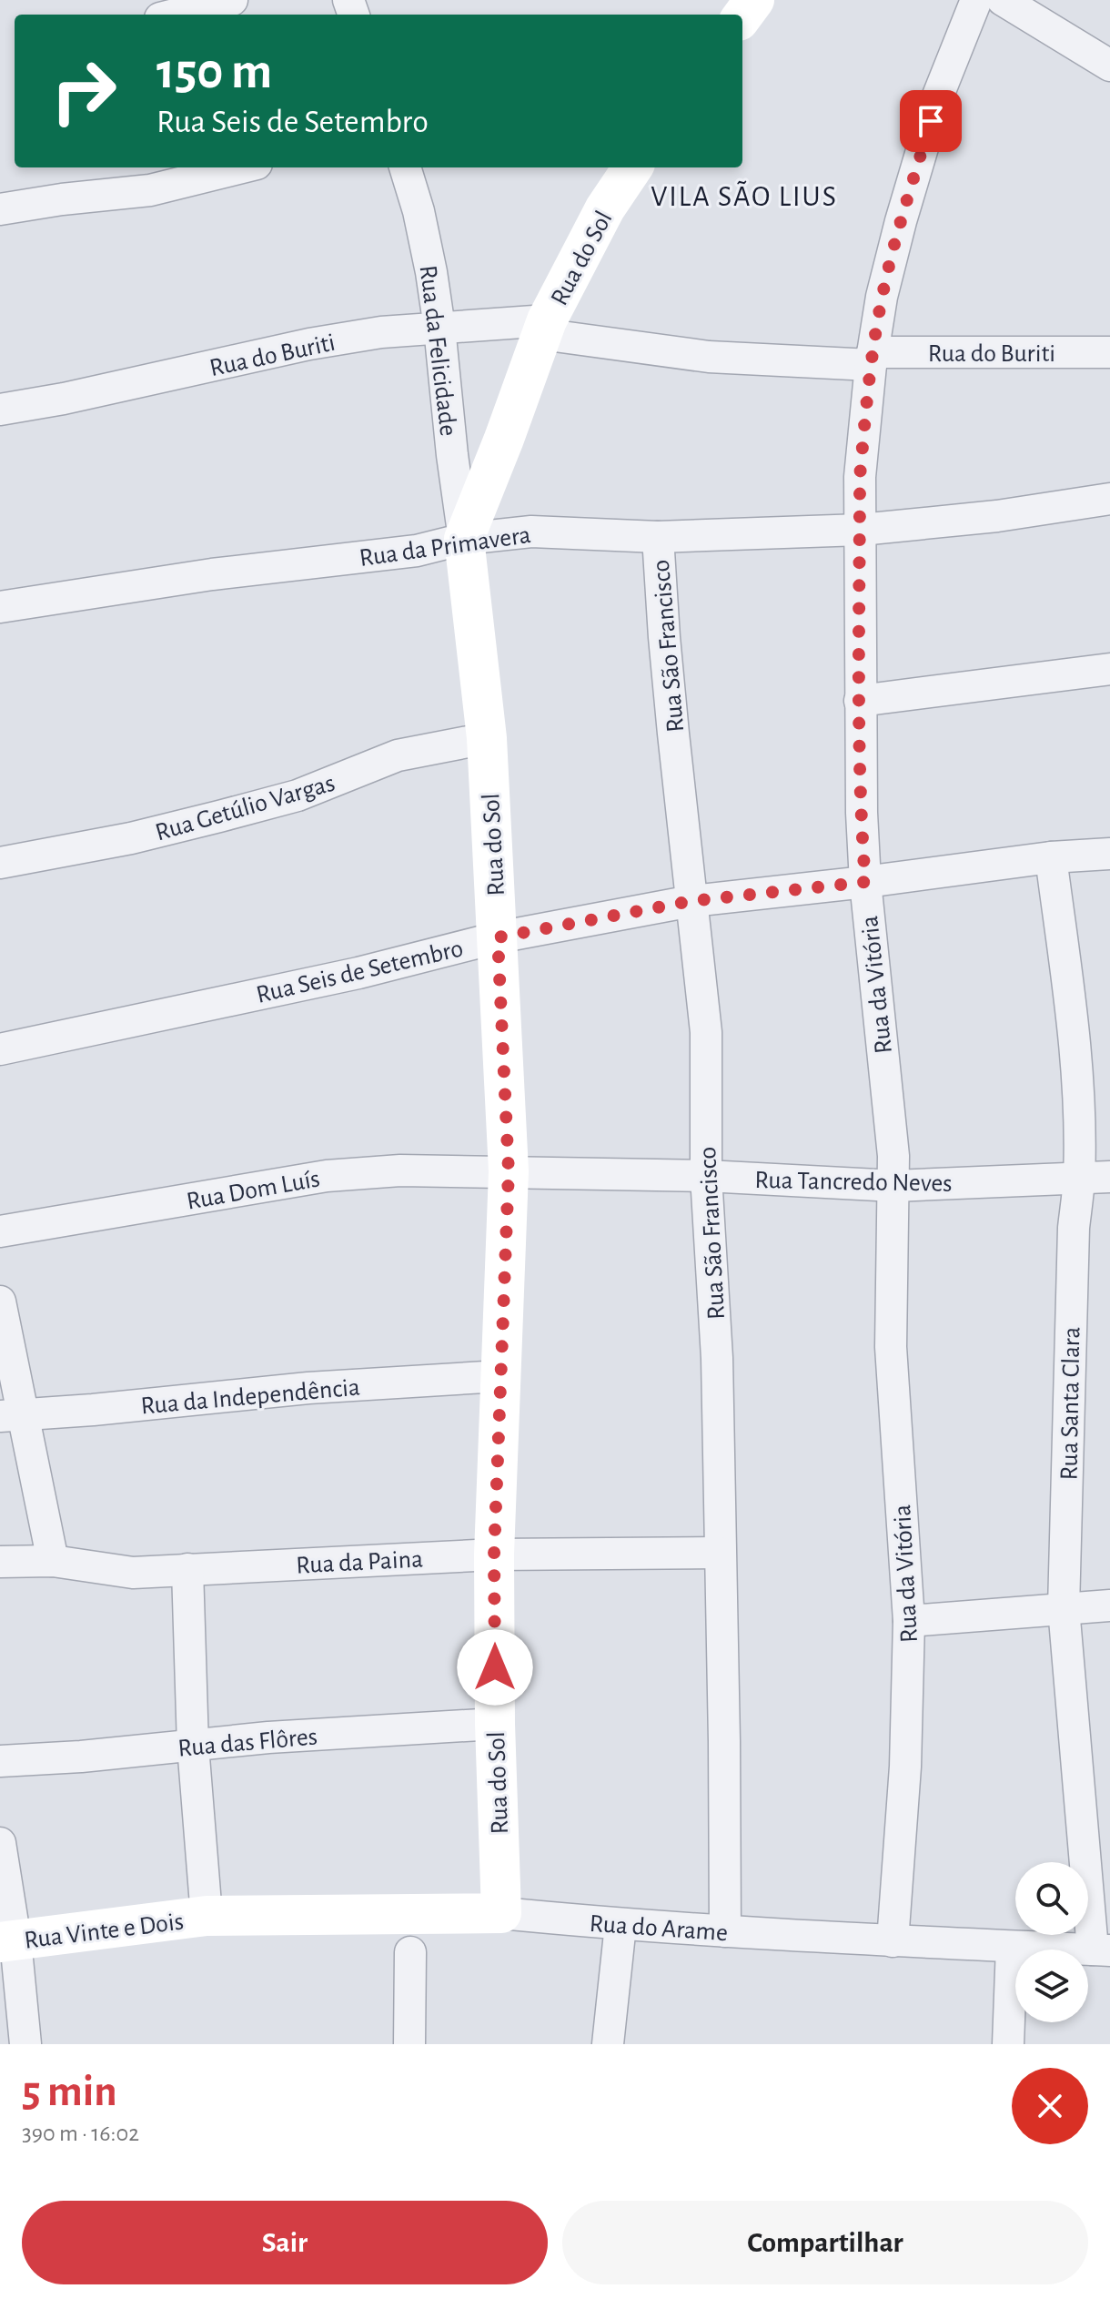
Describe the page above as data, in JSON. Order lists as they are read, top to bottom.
{
  "streets": {
    "street": [
      "Rua do Sol",
      "Rua da Felicidade",
      "Rua do Buriti",
      "Rua da Primavera",
      "Rua São Francisco",
      "Rua Getúlio Vargas",
      "Rua Seis de Setembro",
      "Rua da Vitória",
      "Rua Tancredo Neves",
      "Rua Dom Luís",
      "Rua da Independência",
      "Rua Santa Clara",
      "Rua da Paina",
      "Rua das Flôres",
      "Rua do Arame",
      "Rua Vinte e Dois"
    ]
  },
  "crossings": [
    ["Rua do Sol", "Rua da Felicidade"],
    ["Rua do Sol", "Rua do Buriti"],
    ["Rua do Sol", "Rua da Primavera"],
    ["Rua do Sol", "Rua Getúlio Vargas"],
    ["Rua do Sol", "Rua Seis de Setembro"],
    ["Rua do Sol", "Rua Tancredo Neves"],
    ["Rua do Sol", "Rua Dom Luís"],
    ["Rua do Sol", "Rua da Independência"],
    ["Rua do Sol", "Rua da Paina"],
    ["Rua do Sol", "Rua das Flôres"],
    ["Rua do Sol", "Rua do Arame"],
    ["Rua da Felicidade", "Rua do Buriti"],
    ["Rua da Felicidade", "Rua da Primavera"],
    ["Rua do Buriti", "Rua da Vitória"],
    ["Rua da Primavera", "Rua São Francisco"],
    ["Rua da Primavera", "Rua da Vitória"],
    ["Rua São Francisco", "Rua Seis de Setembro"],
    ["Rua São Francisco", "Rua Tancredo Neves"],
    ["Rua São Francisco", "Rua da Paina"],
    ["Rua São Francisco", "Rua do Arame"],
    ["Rua Seis de Setembro", "Rua da Vitória"],
    ["Rua Seis de Setembro", "Rua Santa Clara"],
    ["Rua da Vitória", "Rua Tancredo Neves"],
    ["Rua da Vitória", "Rua do Arame"],
    ["Rua Tancredo Neves", "Rua Dom Luís"],
    ["Rua Tancredo Neves", "Rua Santa Clara"],
    ["Rua Santa Clara", "Rua do Arame"],
    ["Rua do Arame", "Rua Vinte e Dois"]
  ],
  "districts": ["VILA SÃO LIUS"],
  "page": {
    "turn": ["150 m", "Rua Seis de Setembro"],
    "heading": ["5 min", "390 m · 16:02"],
    "buttons": ["Sair", "Compartilhar"]
  }
}
